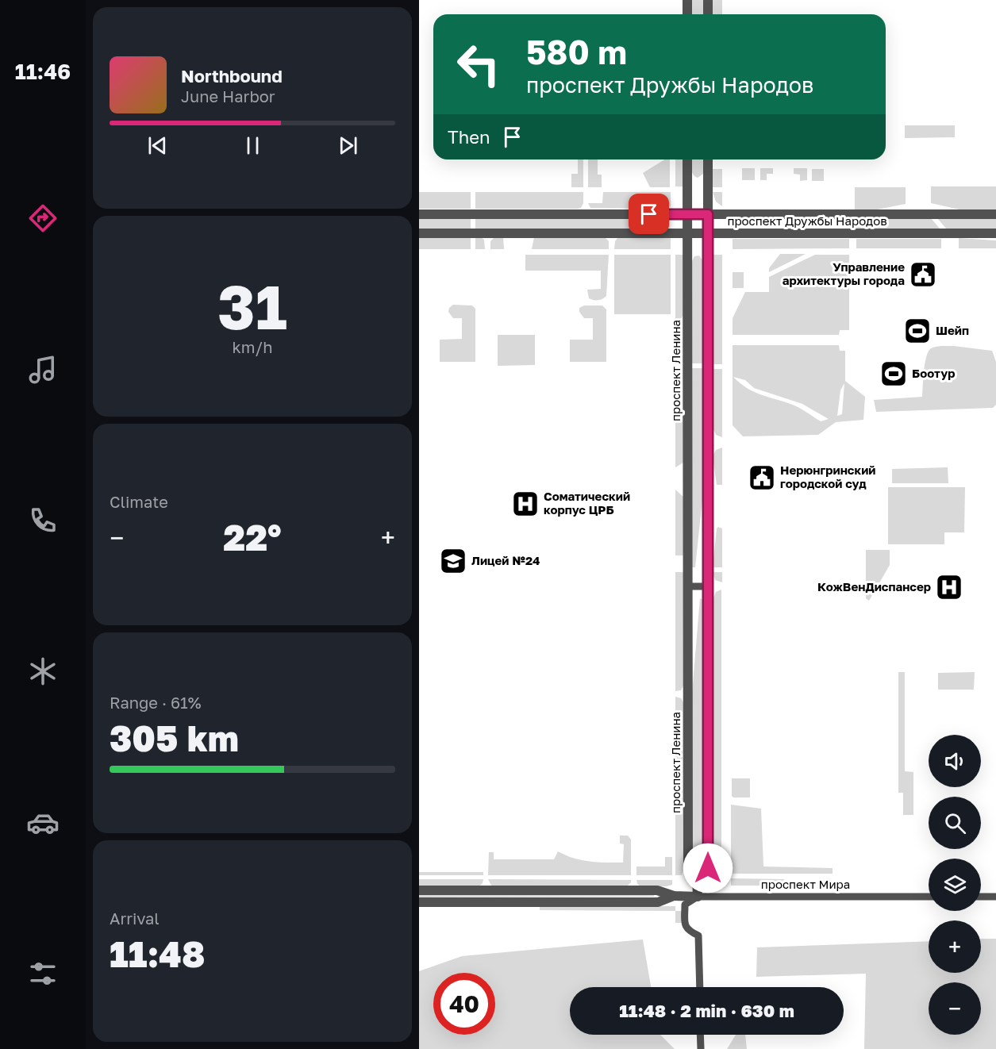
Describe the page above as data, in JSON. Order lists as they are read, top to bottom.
{
  "streets": {
    "street": ["проспект Дружбы Народов", "проспект Ленина", "проспект Мира"]
  },
  "crossings": [
    ["проспект Дружбы Народов", "проспект Ленина"],
    ["проспект Ленина", "проспект Мира"]
  ],
  "places": {
    "public building": ["Управление архитектуры города", "Нерюнгринский городской суд"],
    "sports": ["Шейп", "Боотур"],
    "hospital": ["Соматический корпус ЦРБ", "КожВенДиспансер"],
    "school or university": ["Лицей №24"]
  },
  "page": {
    "tabs": "11:46",
    "turn": ["580 m", "проспект Дружбы Народов"],
    "song": ["Northbound", "June Harbor"],
    "then": "Then",
    "tile": [
      ["31", "km/h"],
      "Climate",
      ["Range · 61%", "305 km"],
      ["Arrival", "11:48"]
    ],
    "heat": ["−", "22°", "+"],
    "map_buttons": ["+", "−"],
    "limit": "40",
    "trip": "11:48 · 2 min · 630 m"
  }
}
